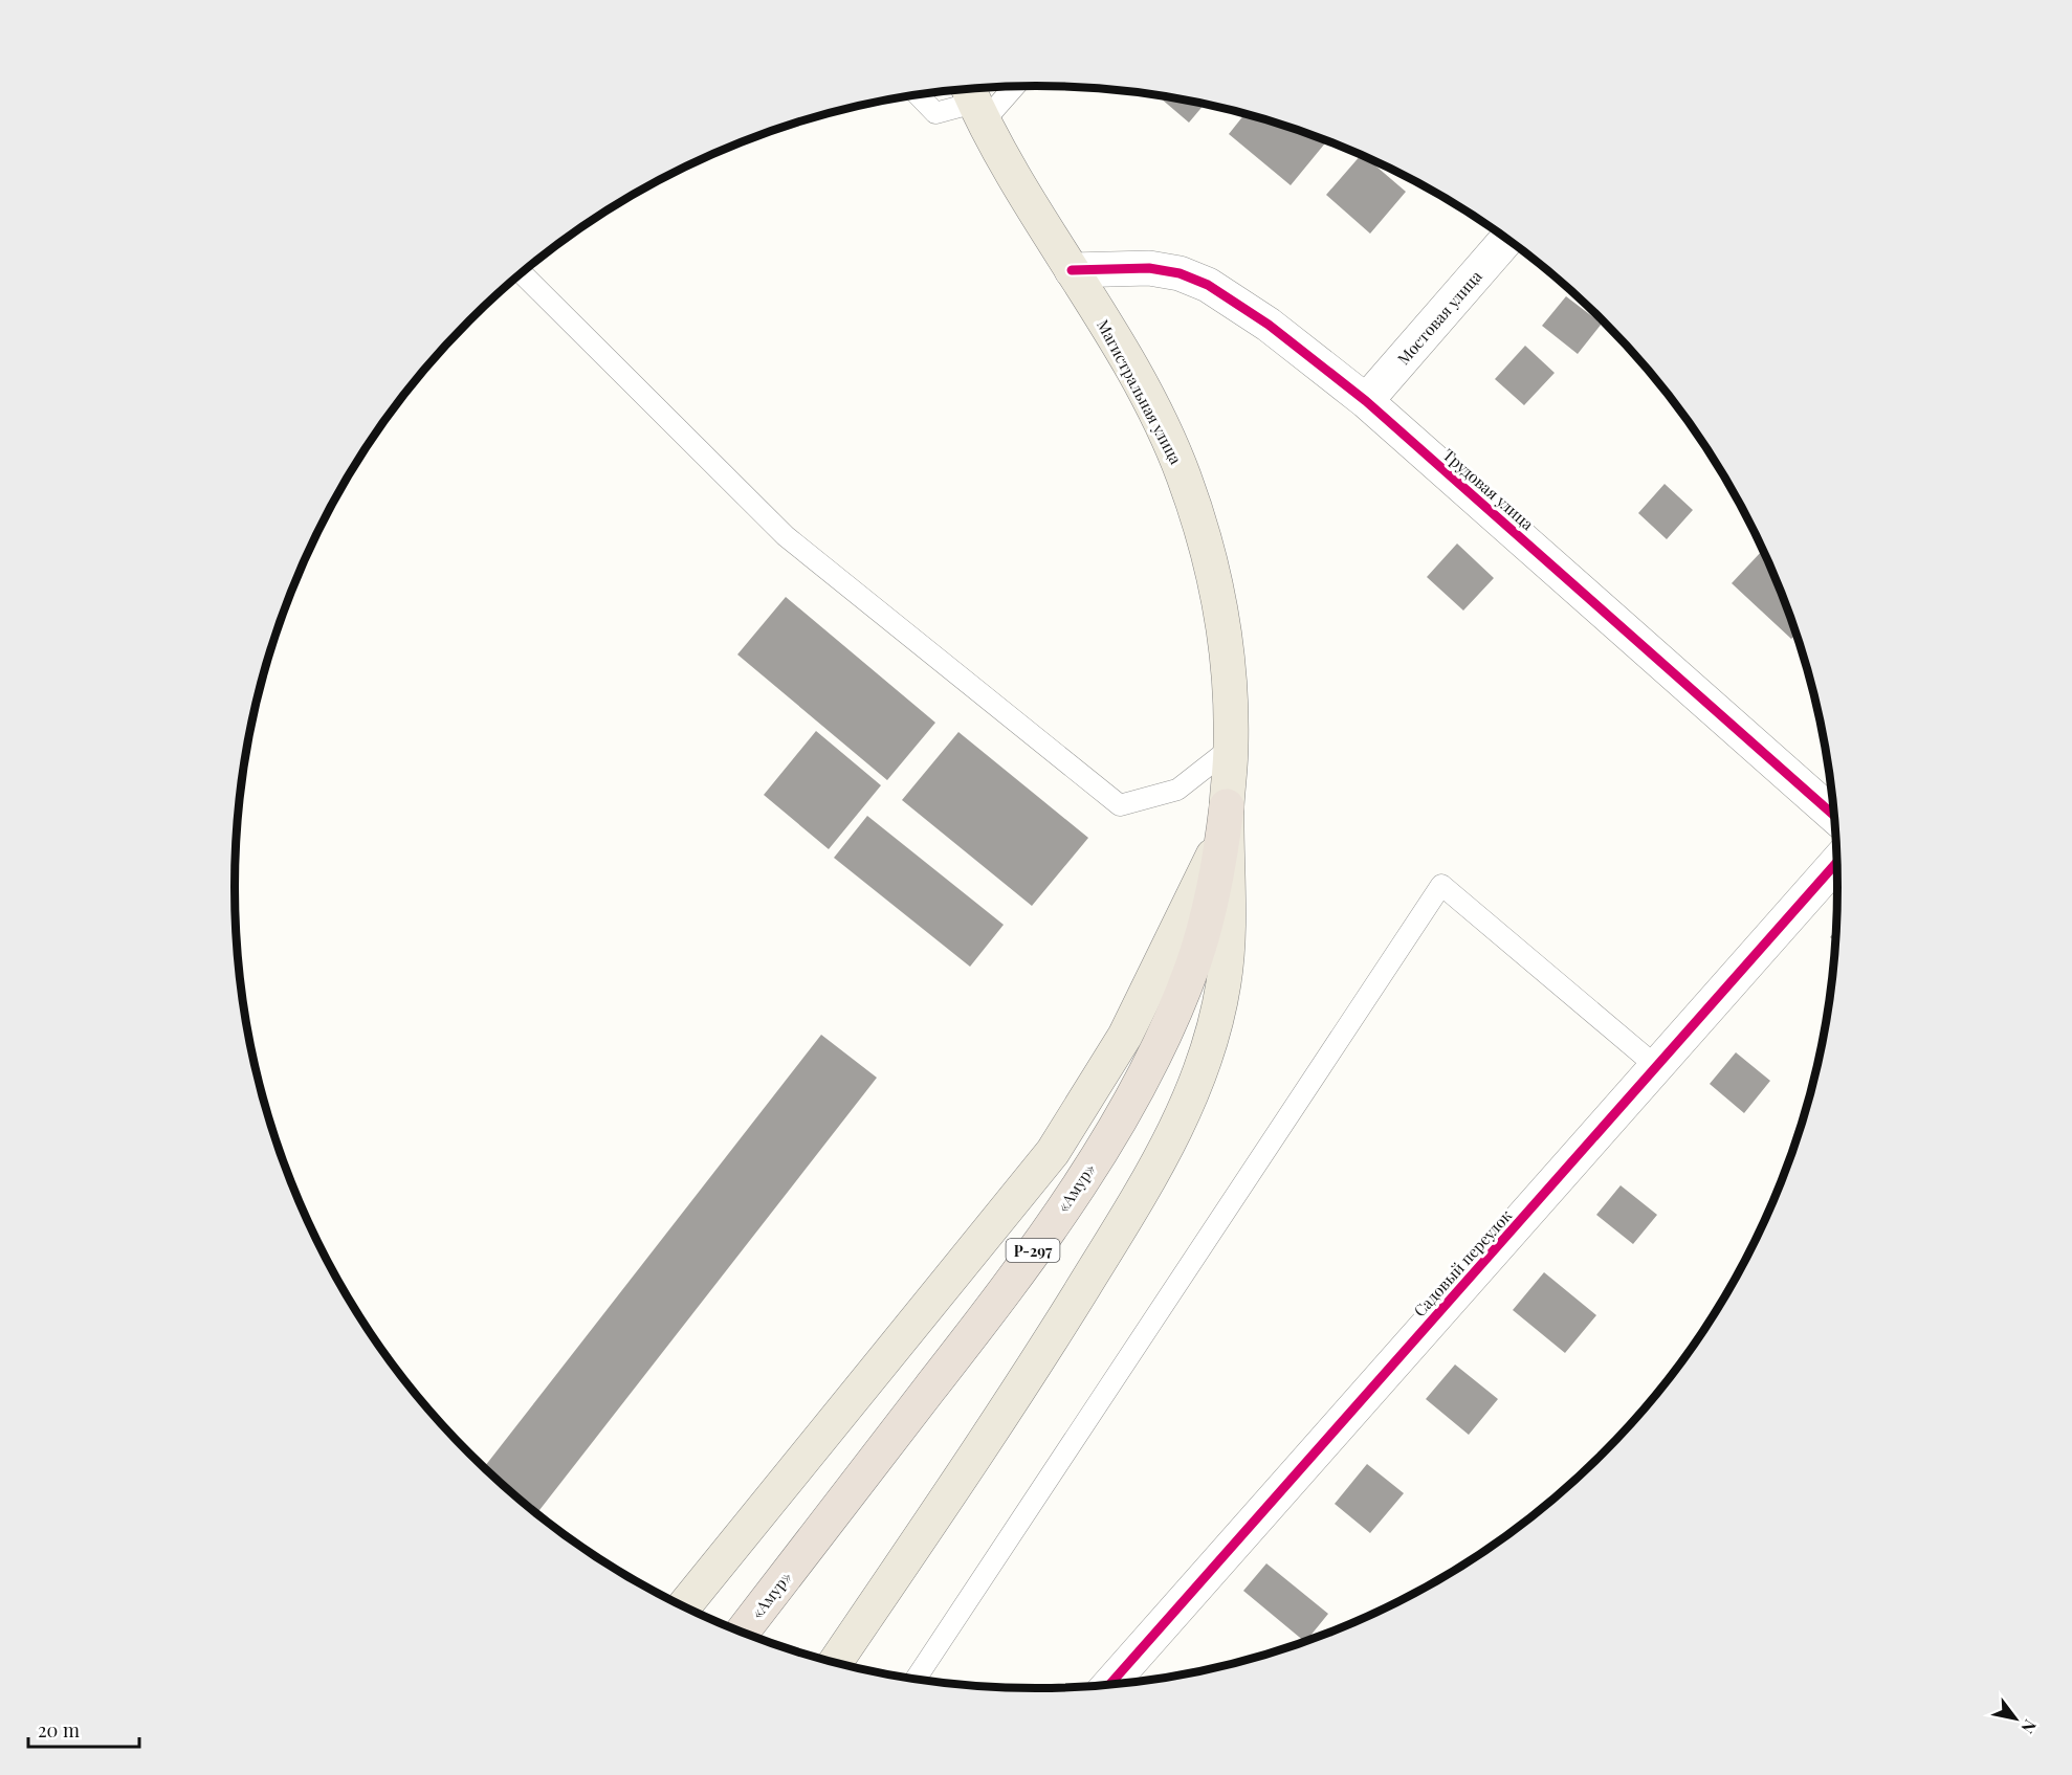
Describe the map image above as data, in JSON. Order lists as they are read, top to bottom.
{
  "streets": {
    "highway": ["«Амур»", "Р-297"],
    "main road": ["Магистральная улица"],
    "street": ["Мостовая улица", "Трудовая улица", "Садовый переулок"]
  },
  "crossings": [
    ["Мостовая улица", "Трудовая улица"],
    ["Магистральная улица", "Трудовая улица"],
    ["Магистральная улица", "«Амур»"]
  ],
  "scale_bar": "20 m",
  "north": "bottom right"
}
